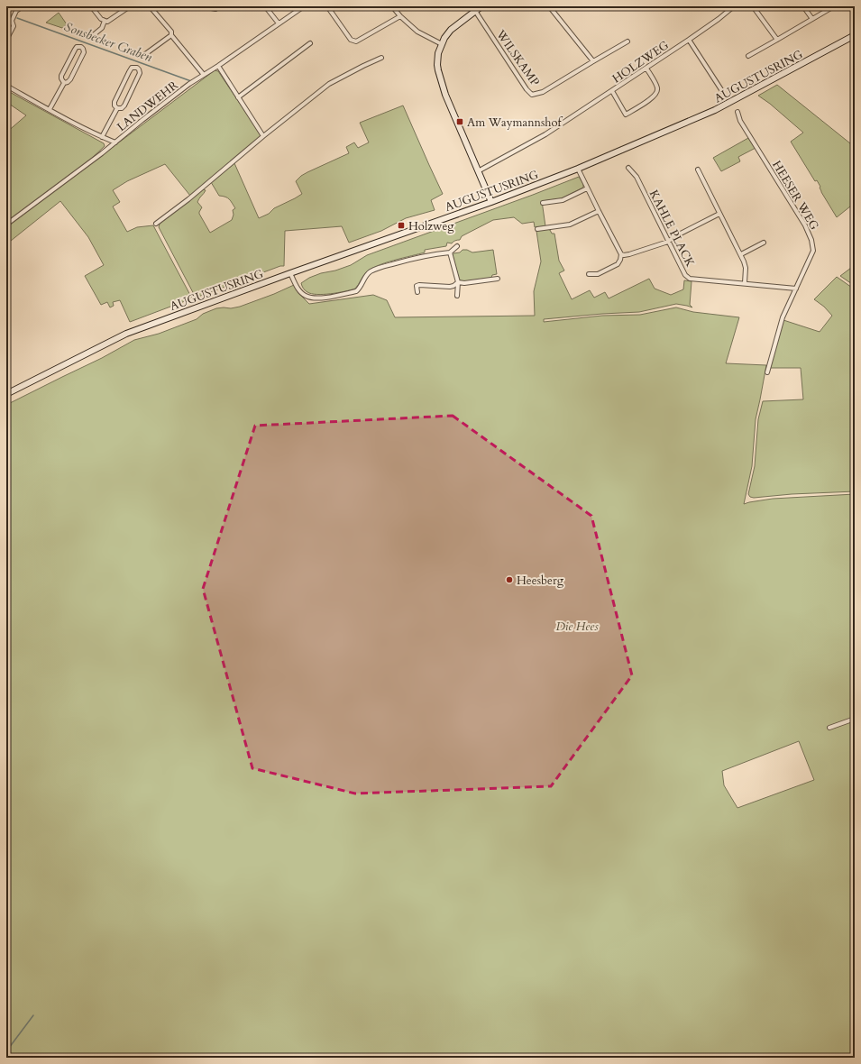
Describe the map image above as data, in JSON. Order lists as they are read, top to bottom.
{
  "streets": {
    "main road": ["AUGUSTUSRING"],
    "street": [
      "WILSKAMP",
      "HOLZWEG",
      "LANDWEHR",
      "HEESER WEG",
      "KAHLE PLACK"
    ]
  },
  "crossings": [
    ["HEESER WEG", "KAHLE PLACK"]
  ],
  "water": ["Sonsbecker Graben"],
  "parks": ["Die Hees"],
  "places": {
    "transit": ["Am Waymannshof", "Holzweg"],
    "other": ["Heesberg"]
  }
}
